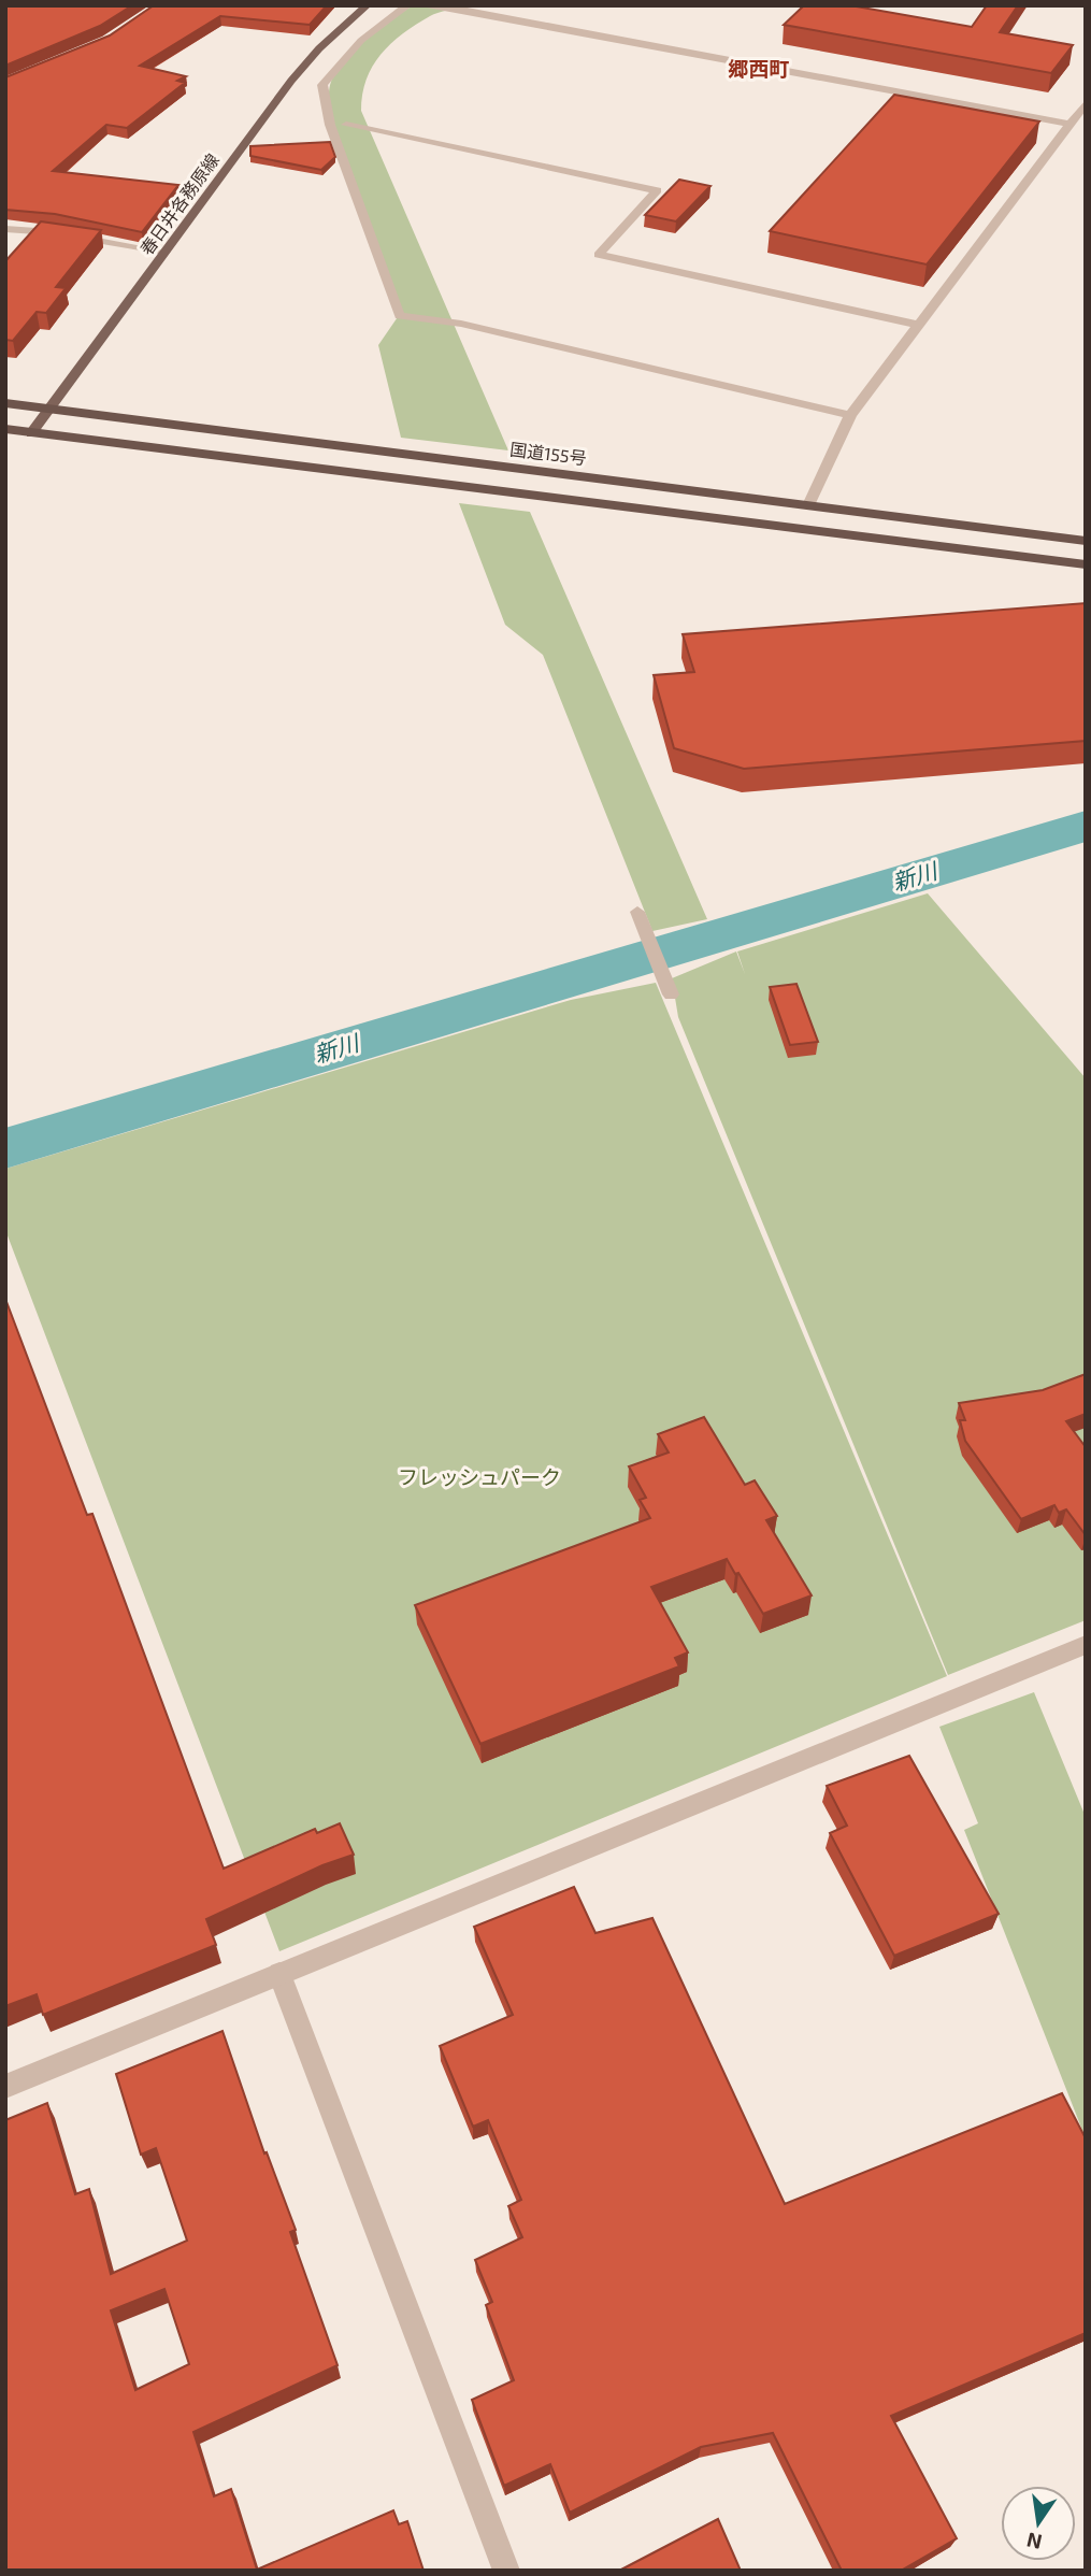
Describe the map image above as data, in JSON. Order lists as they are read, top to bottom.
{
  "streets": {
    "highway": ["国道155号"],
    "main road": ["春日井各務原線"]
  },
  "crossings": [
    ["春日井各務原線", "国道155号"]
  ],
  "districts": ["郷西町"],
  "water": ["新川"],
  "parks": ["フレッシュパーク"],
  "north": "bottom"
}
